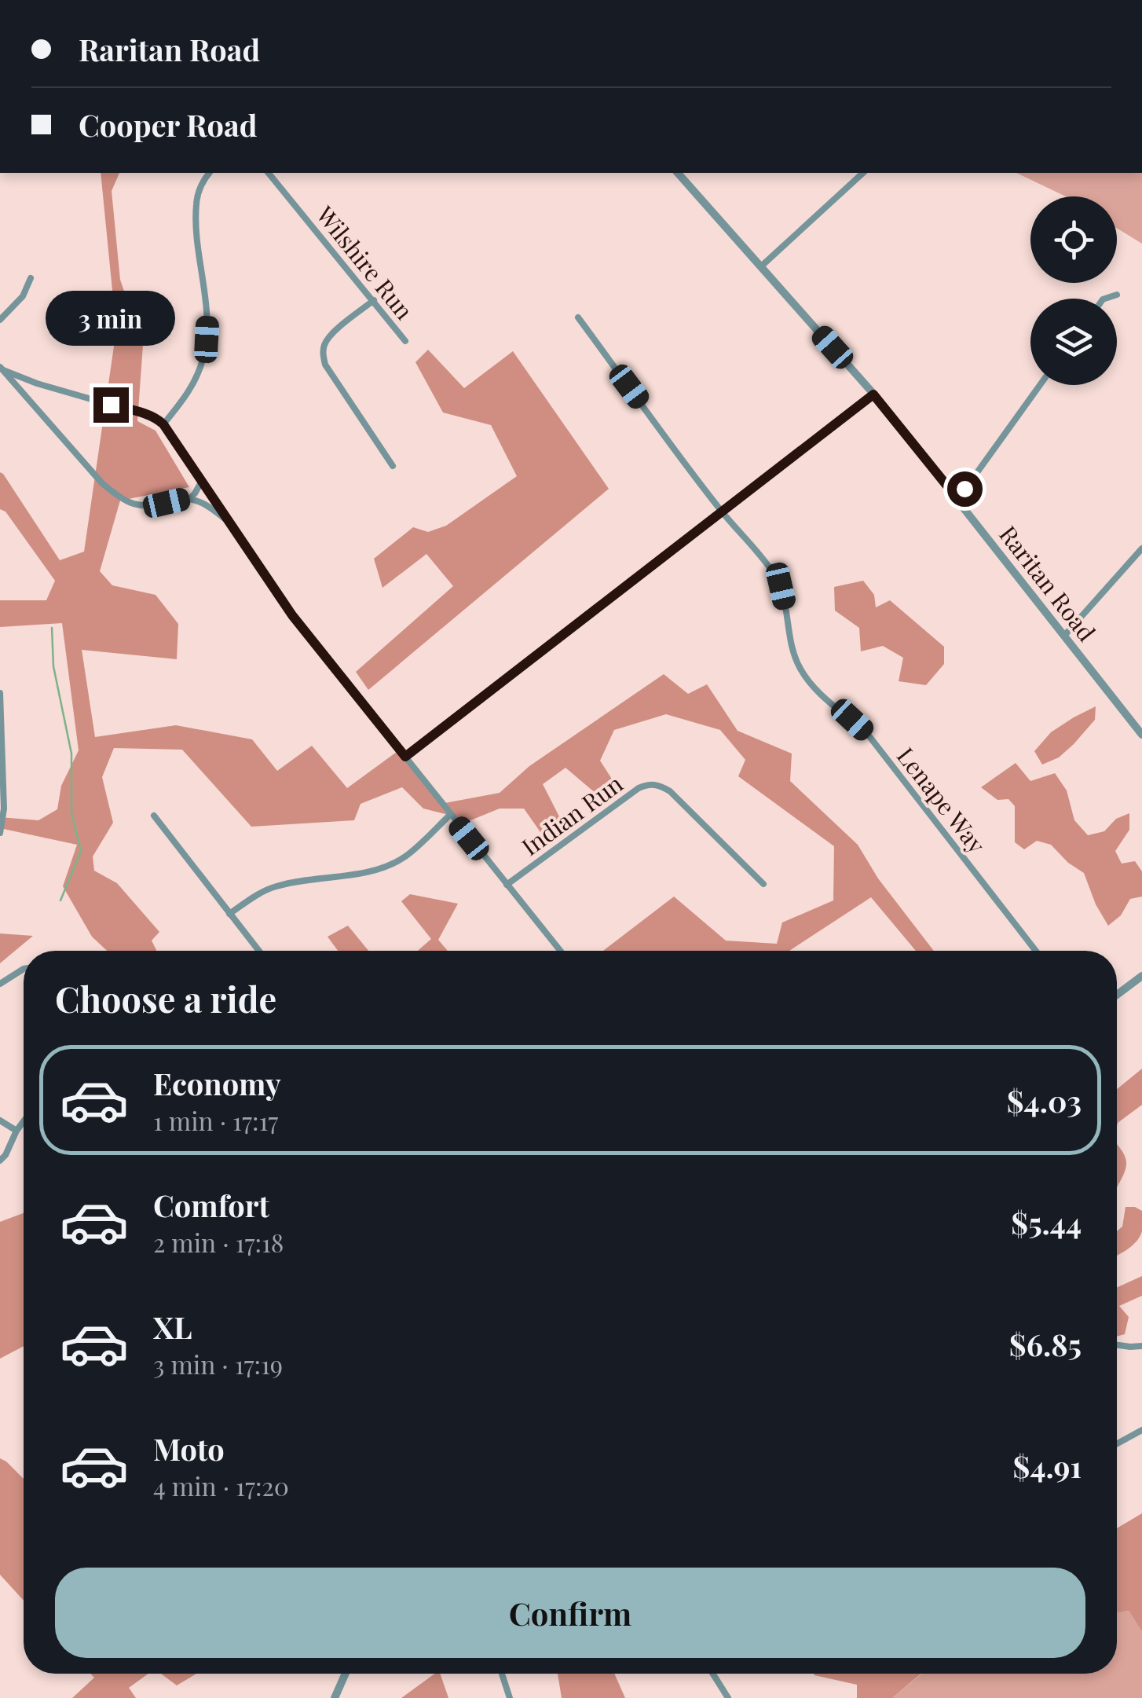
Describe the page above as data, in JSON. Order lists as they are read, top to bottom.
{
  "streets": {
    "street": [
      "Wilshire Run",
      "Raritan Road",
      "Lenape Way",
      "Indian Run"
    ]
  },
  "page": {
    "banner": ["Raritan Road", "Cooper Road"],
    "bubble": "3 min",
    "heading": "Choose a ride",
    "list": [
      {
        "name": "Economy",
        "note": "1 min · 17:17",
        "value": "$4.03"
      },
      {
        "name": "Comfort",
        "note": "2 min · 17:18",
        "value": "$5.44"
      },
      {
        "name": "XL",
        "note": "3 min · 17:19",
        "value": "$6.85"
      },
      {
        "name": "Moto",
        "note": "4 min · 17:20",
        "value": "$4.91"
      }
    ],
    "buttons": "Confirm"
  }
}
